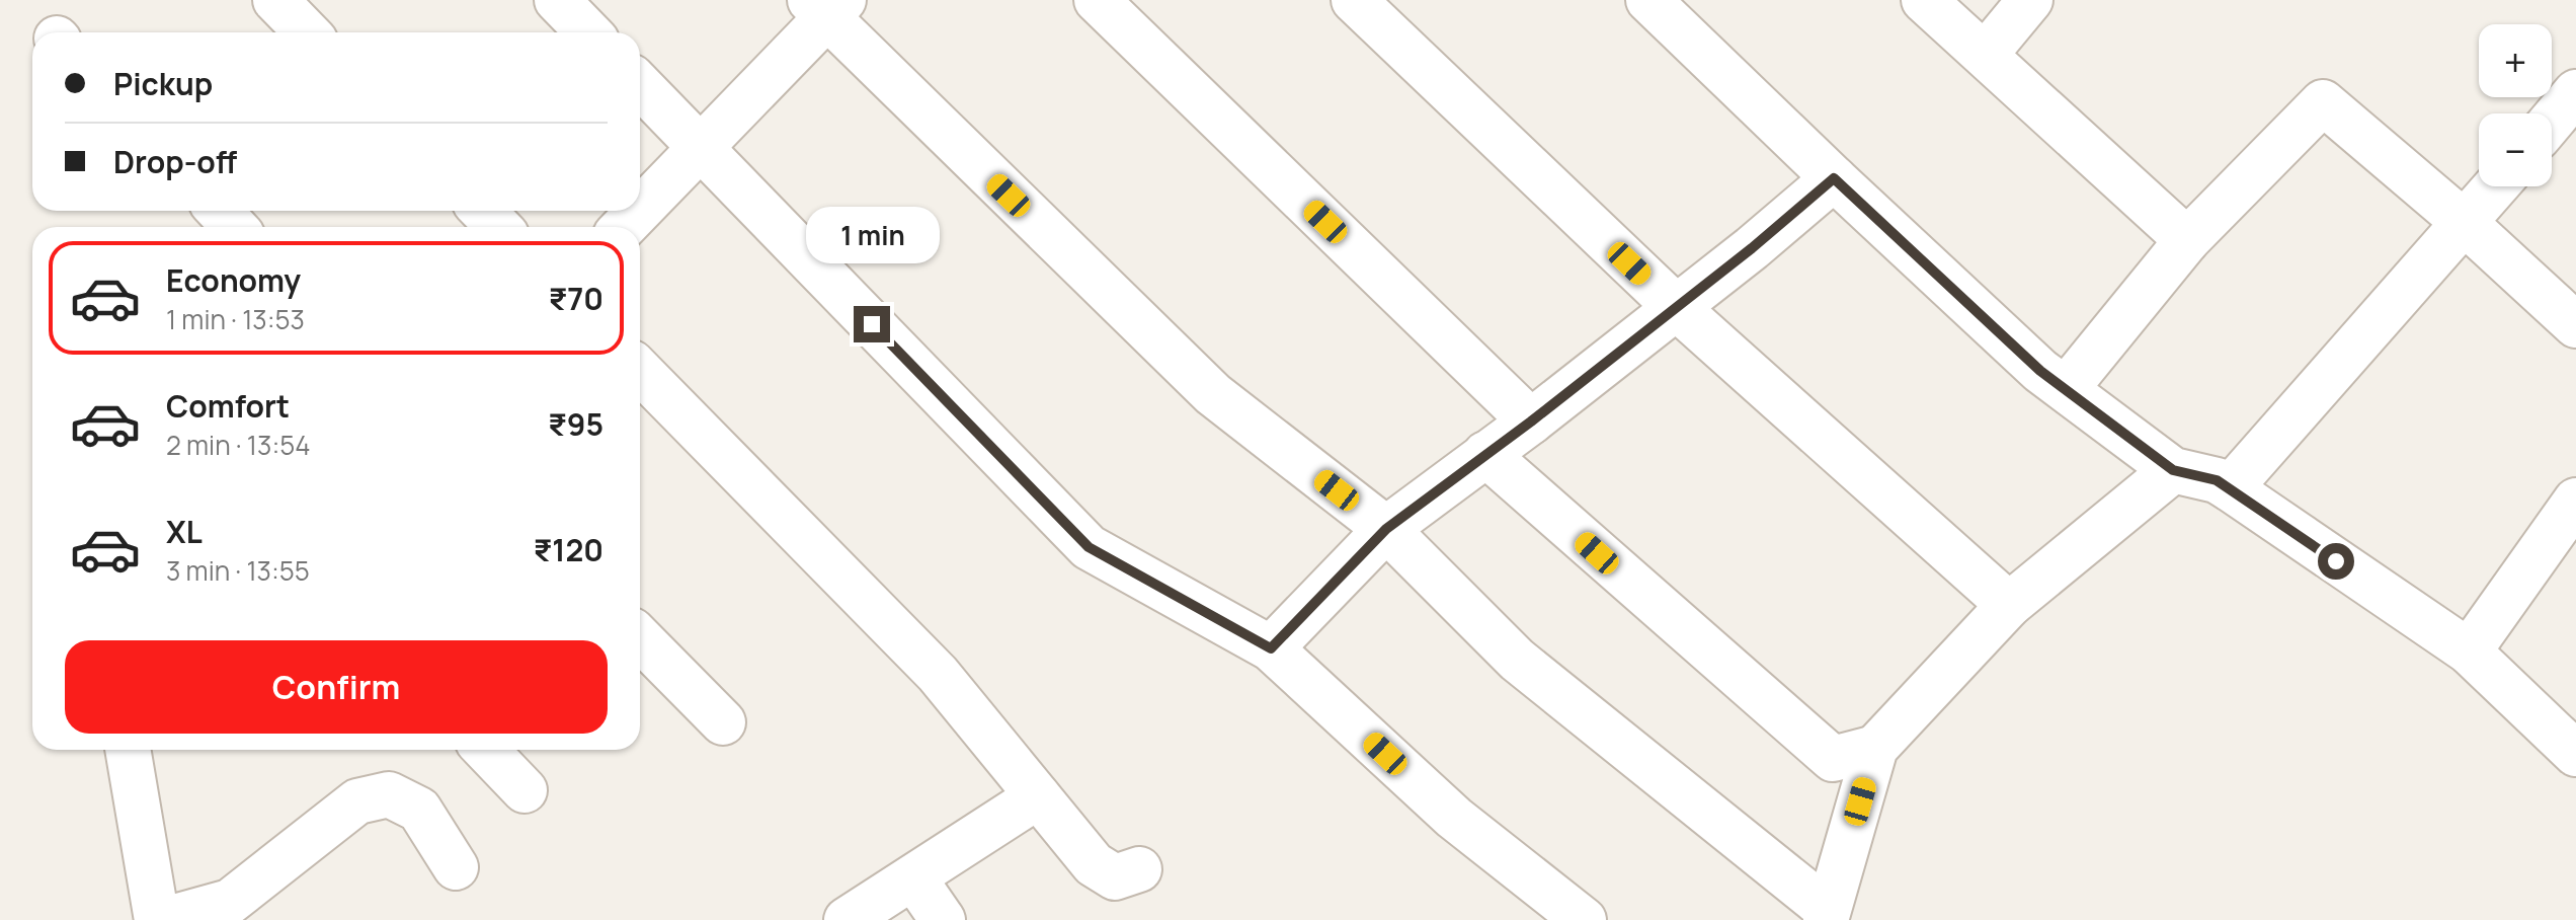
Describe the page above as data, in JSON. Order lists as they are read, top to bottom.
{
  "page": {
    "map_buttons": ["+", "−"],
    "banner": ["Pickup", "Drop-off"],
    "bubble": "1 min",
    "list": [
      {
        "name": "Economy",
        "note": "1 min · 13:53",
        "value": "₹70"
      },
      {
        "name": "Comfort",
        "note": "2 min · 13:54",
        "value": "₹95"
      },
      {
        "name": "XL",
        "note": "3 min · 13:55",
        "value": "₹120"
      }
    ],
    "buttons": "Confirm"
  }
}
